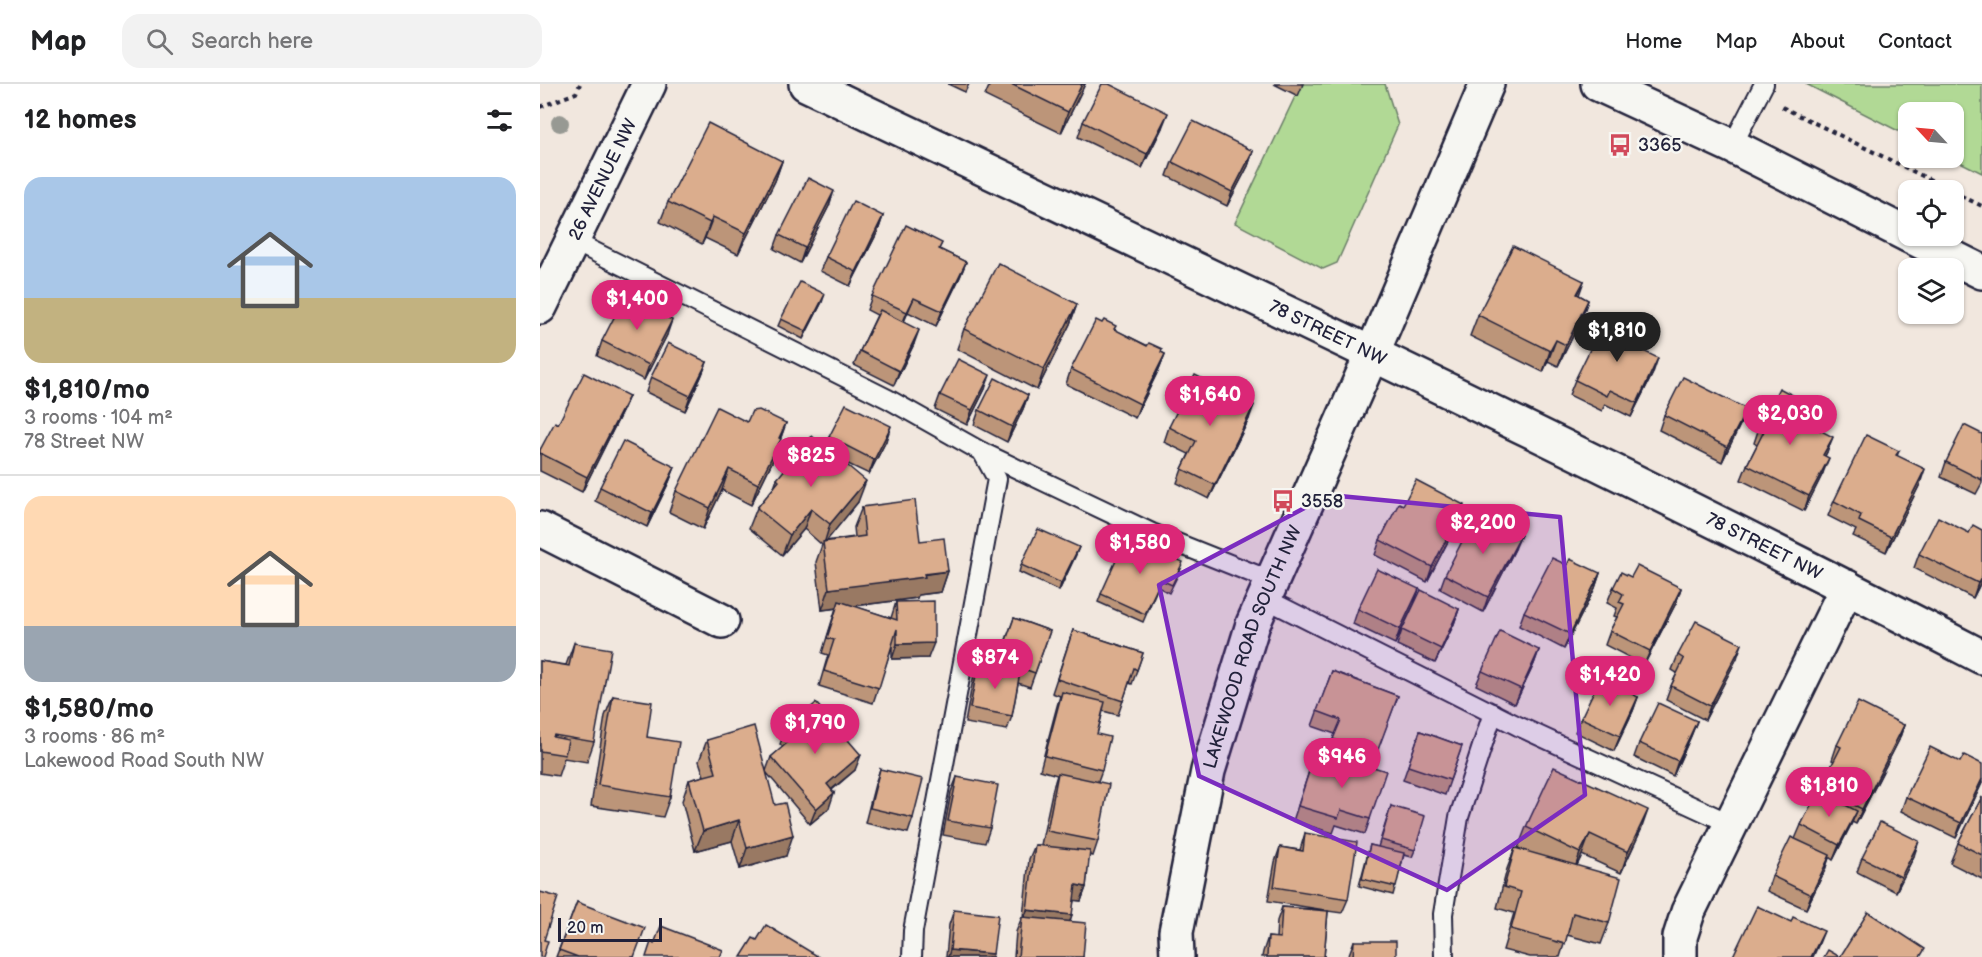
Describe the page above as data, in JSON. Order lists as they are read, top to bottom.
{
  "streets": {
    "street": ["26 AVENUE NW", "78 STREET NW", "LAKEWOOD ROAD SOUTH NW"]
  },
  "crossings": [
    ["78 STREET NW", "LAKEWOOD ROAD SOUTH NW"]
  ],
  "places": {
    "bus stop": ["3365", "3558"]
  },
  "scale_bar": "20 m",
  "north": "top left",
  "page": {
    "header": "Map",
    "search": "Search here",
    "nav": [
      "Home",
      "Map",
      "About",
      "Contact"
    ],
    "heading": "12 homes",
    "list": [
      {
        "name": "$1,810/mo",
        "note": "3 rooms · 104 m² · 78 Street NW"
      },
      {
        "name": "$1,580/mo",
        "note": "3 rooms · 86 m² · Lakewood Road South NW"
      }
    ],
    "price": [
      "$1,400",
      "$1,810",
      "$1,640",
      "$2,030",
      "$825",
      "$2,200",
      "$1,580",
      "$874",
      "$1,420",
      "$1,790",
      "$946",
      "$1,810"
    ],
    "scale": "20 m"
  }
}
